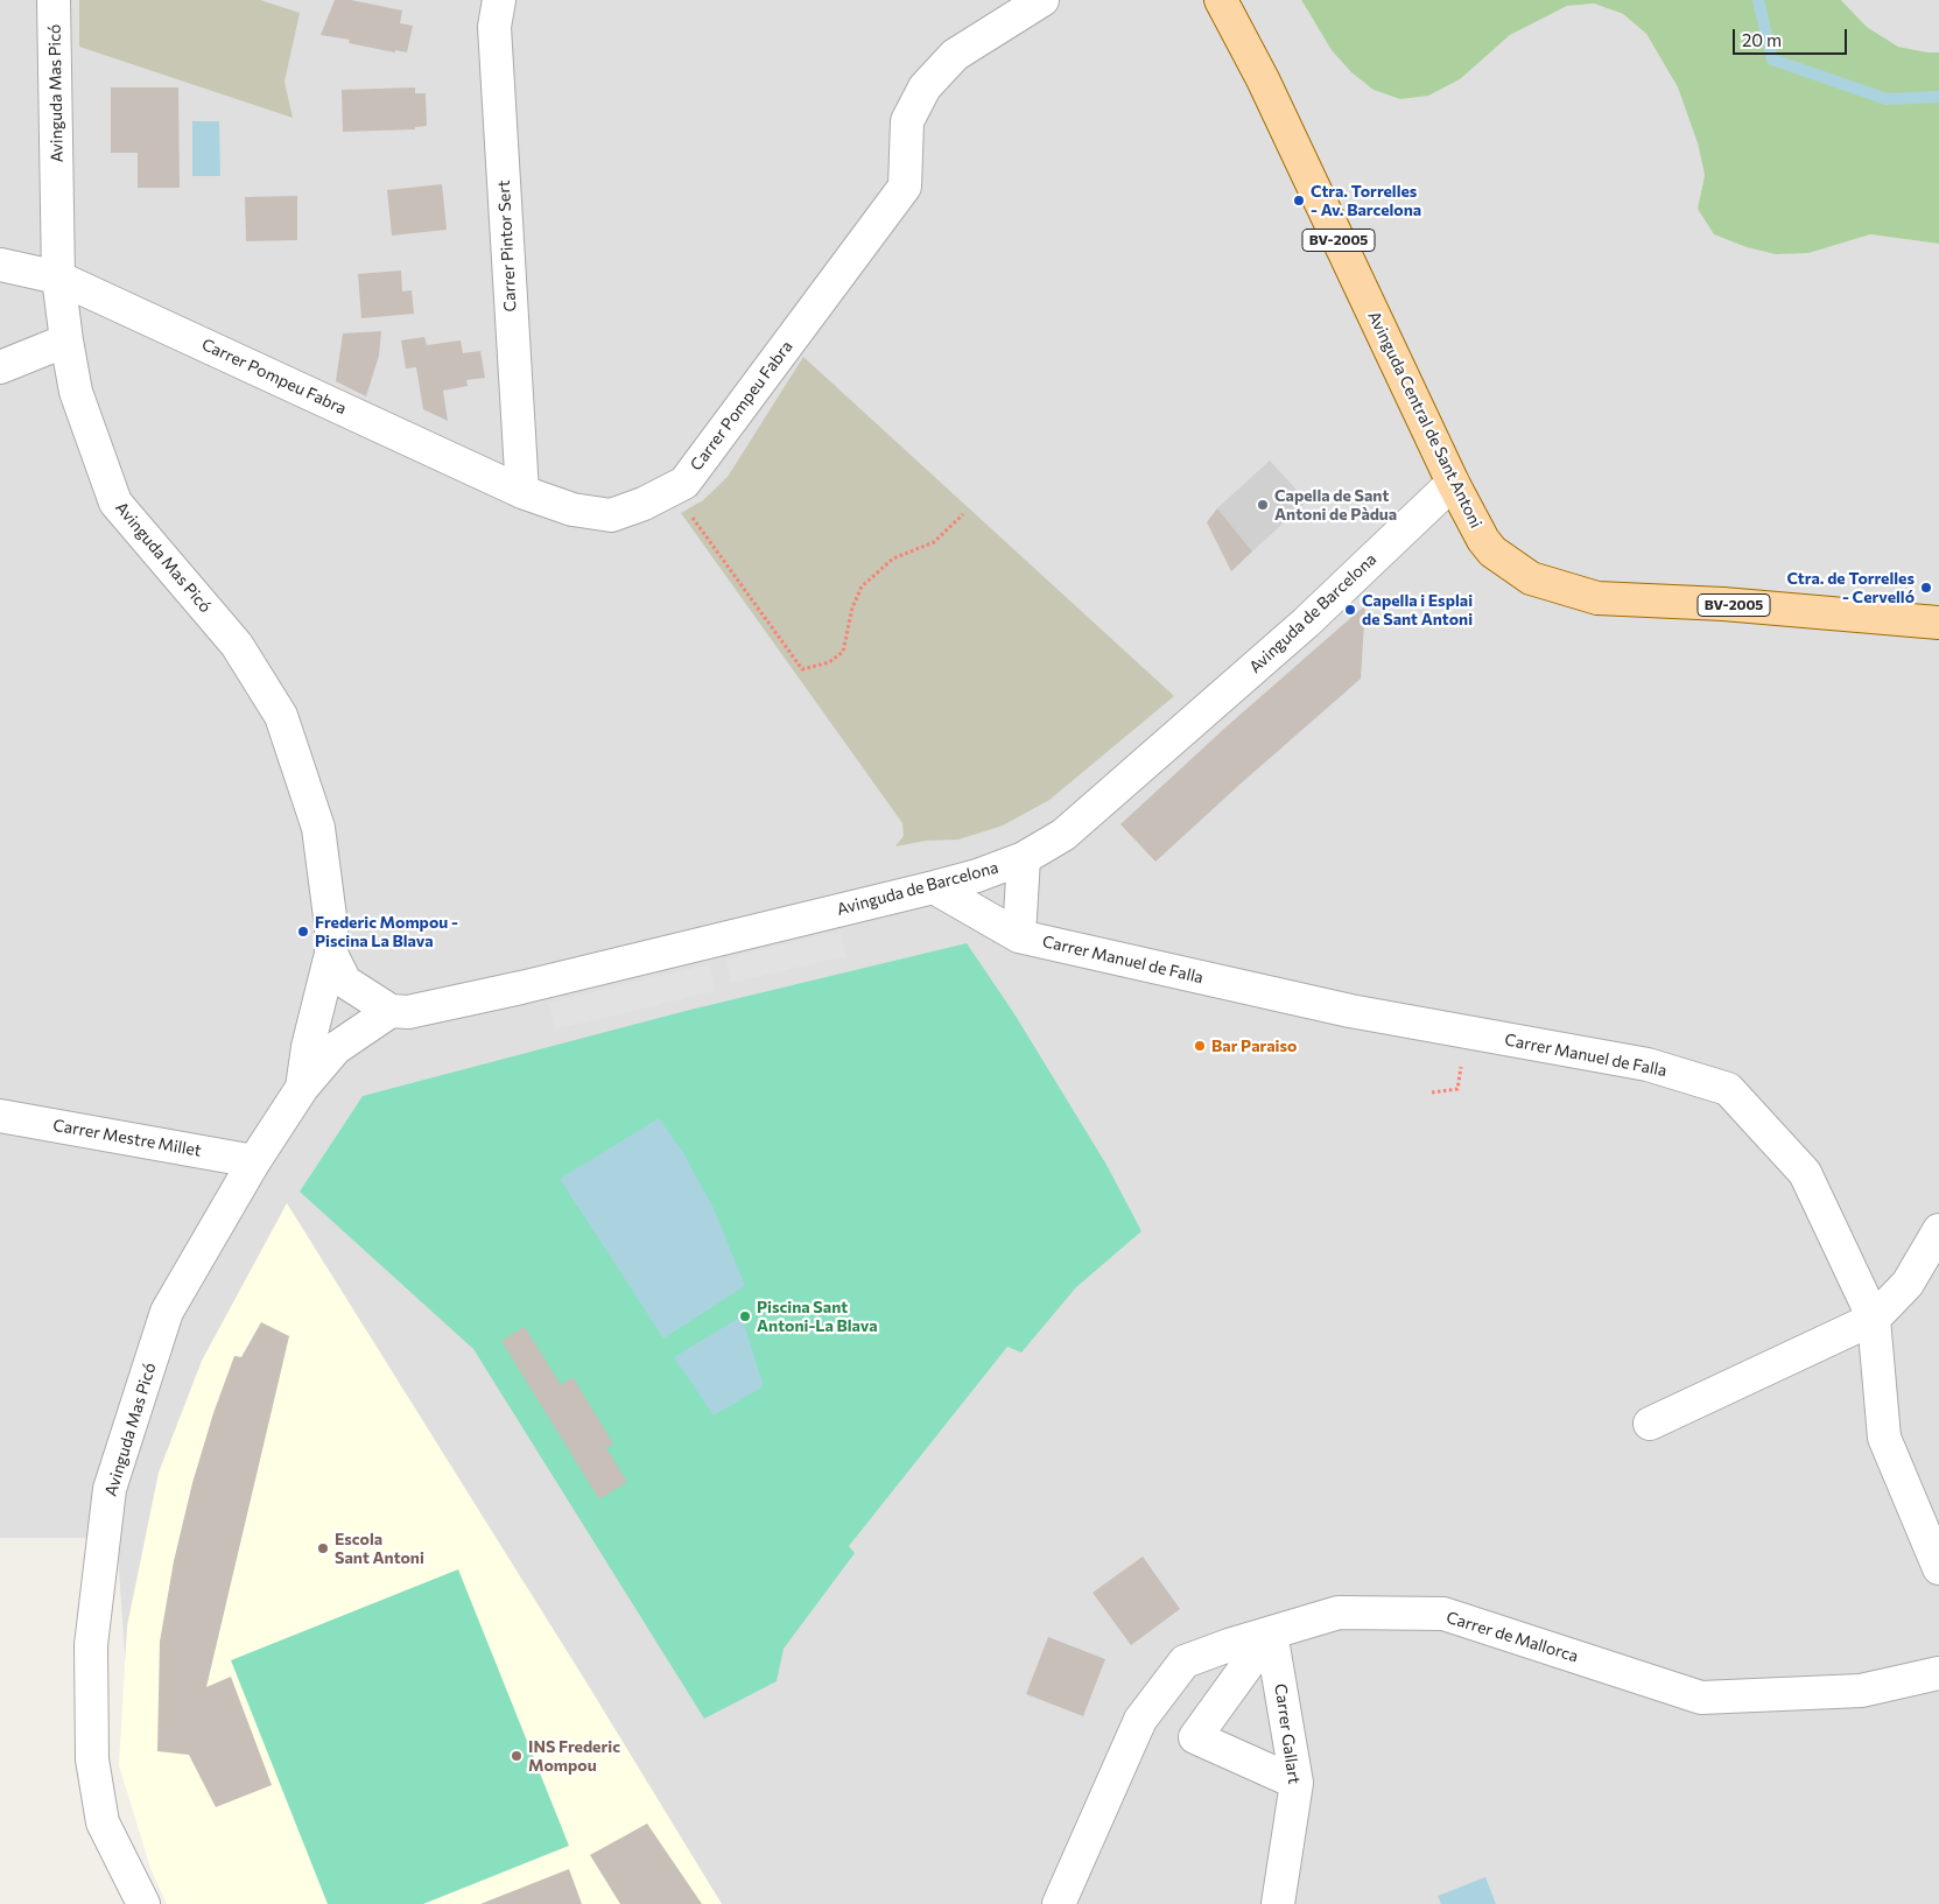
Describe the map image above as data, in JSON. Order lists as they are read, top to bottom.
{
  "streets": {
    "main road": ["BV-2005", "Avinguda Central de Sant Antoni"],
    "street": [
      "Avinguda Mas Picó",
      "Carrer Pintor Sert",
      "Carrer Pompeu Fabra",
      "Avinguda de Barcelona",
      "Carrer Manuel de Falla",
      "Carrer Mestre Millet",
      "Carrer de Mallorca",
      "Carrer Gallart"
    ]
  },
  "crossings": [
    ["Avinguda Mas Picó", "Carrer Pompeu Fabra"],
    ["Avinguda Mas Picó", "Avinguda de Barcelona"],
    ["Avinguda Mas Picó", "Carrer Mestre Millet"],
    ["Carrer Pintor Sert", "Carrer Pompeu Fabra"],
    ["Avinguda Central de Sant Antoni", "Avinguda de Barcelona"],
    ["Avinguda de Barcelona", "Carrer Manuel de Falla"],
    ["Carrer de Mallorca", "Carrer Gallart"]
  ],
  "places": [
    "Ctra. Torrelles - Av. Barcelona",
    "Capella de Sant Antoni de Pàdua",
    "Ctra. de Torrelles - Cervelló",
    "Capella i Esplai de Sant Antoni",
    "Frederic Mompou - Piscina La Blava",
    "Bar Paraiso",
    "Piscina Sant Antoni-La Blava",
    "Escola Sant Antoni",
    "INS Frederic Mompou"
  ],
  "scale_bar": "20 m"
}
